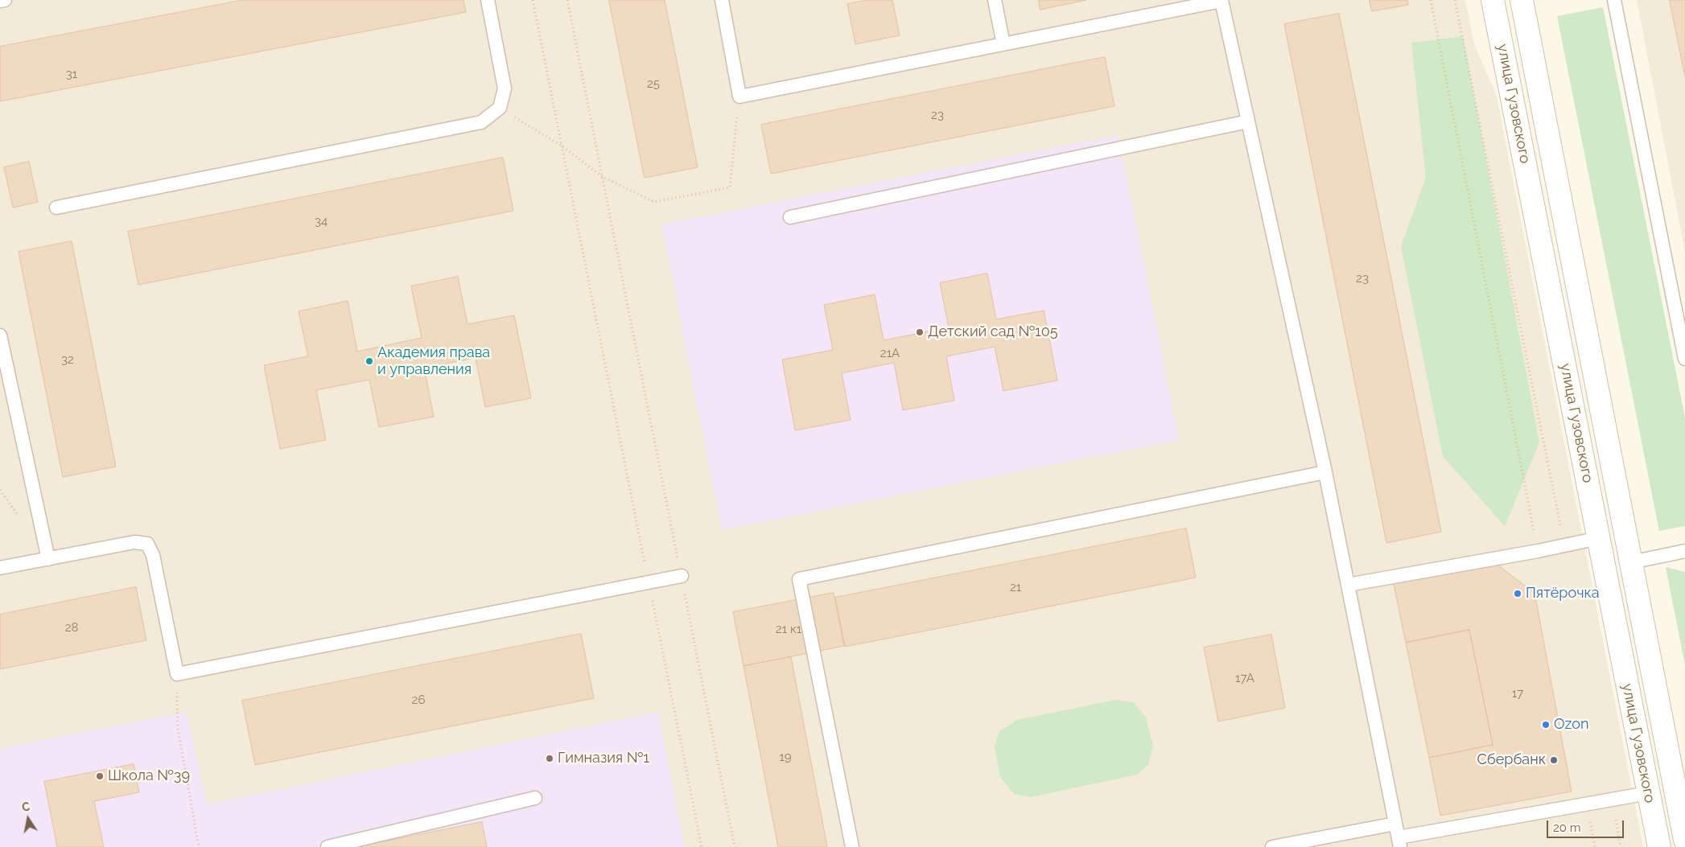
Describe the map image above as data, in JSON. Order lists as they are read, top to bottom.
{
  "streets": {
    "main road": ["улица Гузовского"]
  },
  "places": [
    "Детский сад №105",
    "Академия права и управления",
    "Пятёрочка",
    "Ozon",
    "Гимназия №1",
    "Сбербанк",
    "Школа №39"
  ],
  "house_numbers": [
    "31",
    "25",
    "23",
    "34",
    "23",
    "21А",
    "32",
    "21",
    "28",
    "21 к1",
    "17А",
    "17",
    "26",
    "19"
  ],
  "scale_bar": "20 m",
  "north": "top"
}
